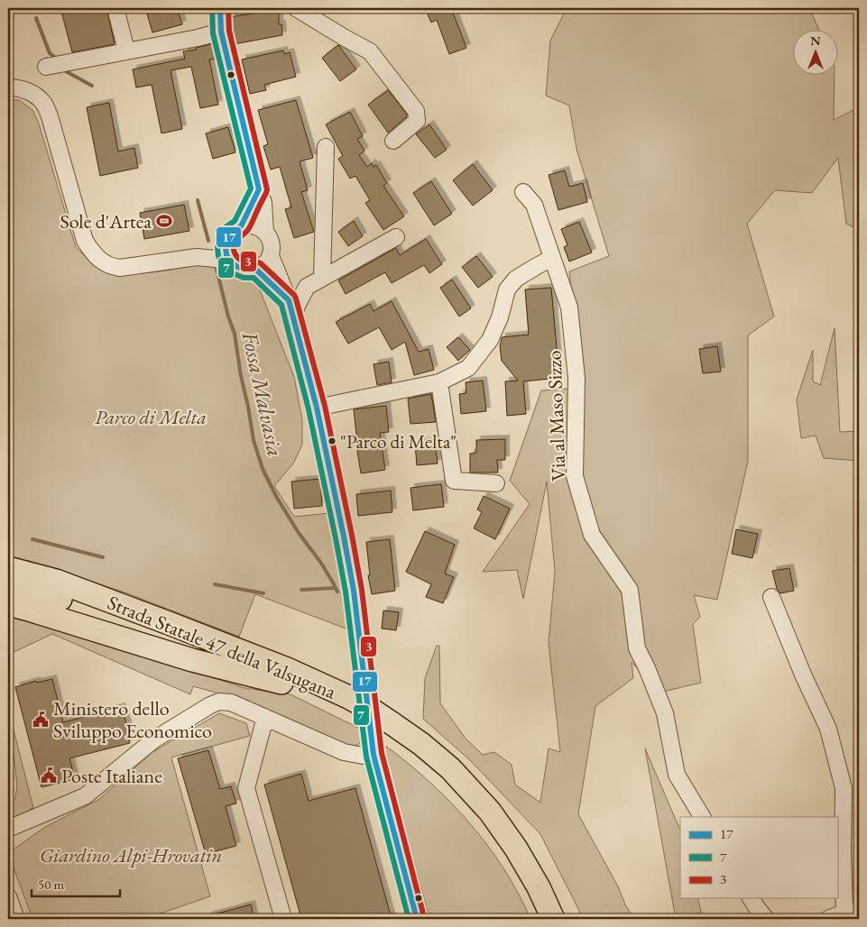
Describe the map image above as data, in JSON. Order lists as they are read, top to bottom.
{
  "streets": {
    "highway": ["Strada Statale 47 della Valsugana"],
    "street": ["Via al Maso Sizzo"]
  },
  "water": ["Fossa Malvasia"],
  "parks": ["Parco di Melta", "Giardino Alpi-Hrovatin"],
  "places": {
    "sports": ["Sole d'Artea"],
    "other": ["\"Parco di Melta\""],
    "public building": ["Ministero dello Sviluppo Economico", "Poste Italiane"]
  },
  "lines": ["transit line 17", "transit line 7", "transit line 3"],
  "legend": ["17", "7", "3"],
  "scale_bar": "50 m",
  "north": "top"
}
